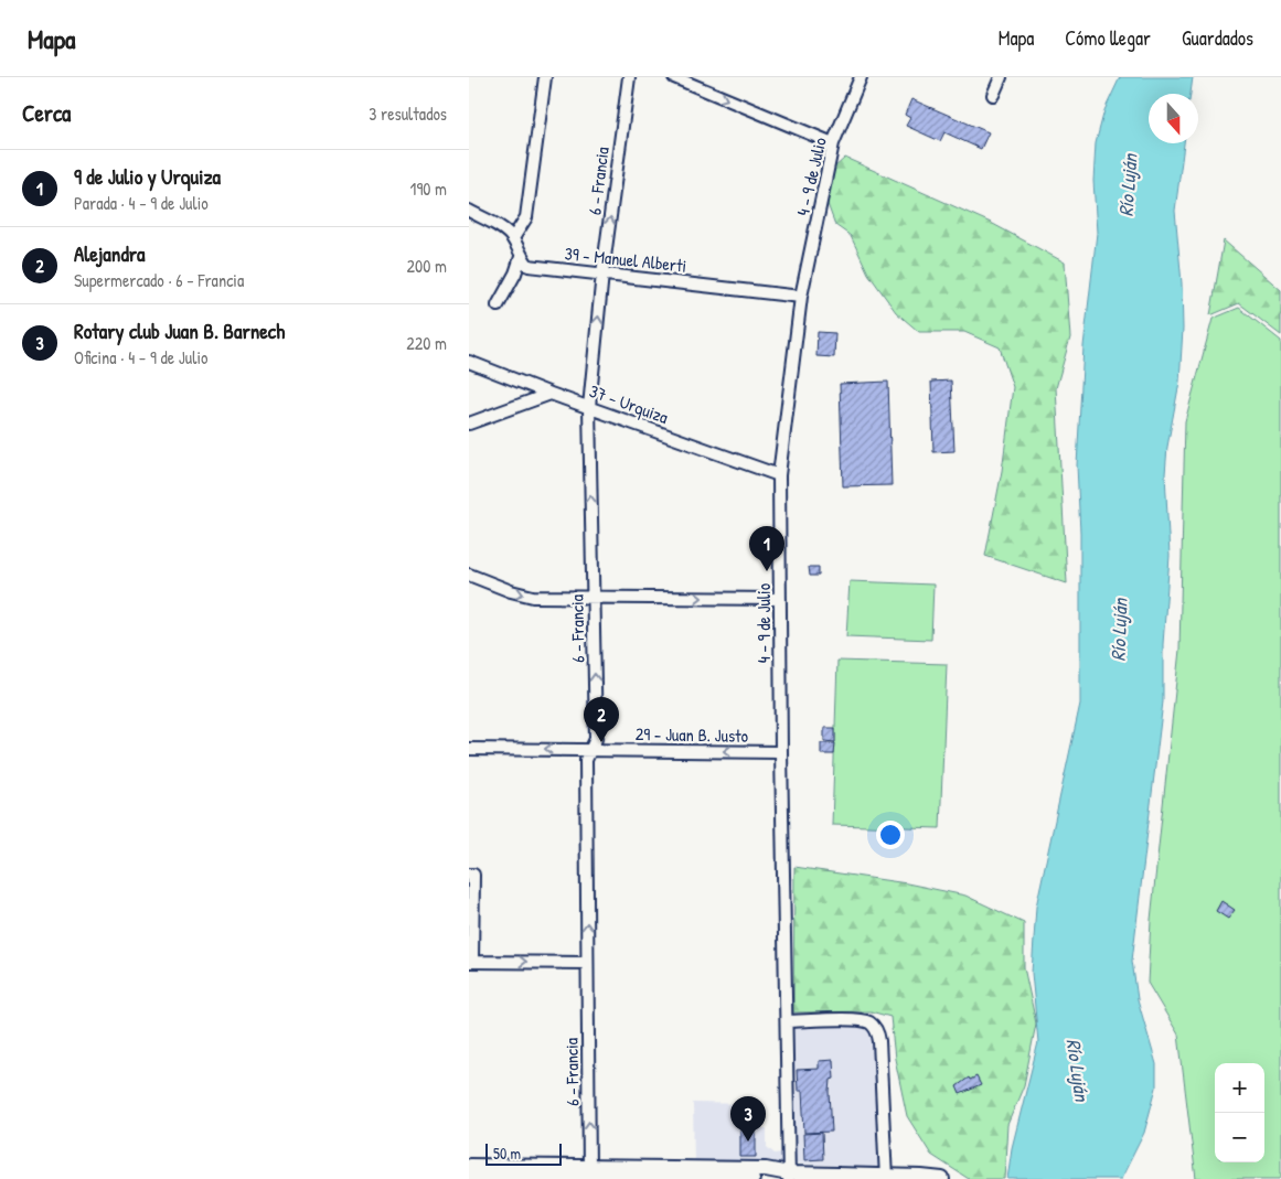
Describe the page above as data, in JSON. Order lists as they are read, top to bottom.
{
  "streets": {
    "street": [
      "4 - 9 de Julio",
      "6 - Francia",
      "39 - Manuel Alberti",
      "37 - Urquiza",
      "29 - Juan B. Justo"
    ]
  },
  "crossings": [
    ["4 - 9 de Julio", "39 - Manuel Alberti"],
    ["4 - 9 de Julio", "37 - Urquiza"],
    ["4 - 9 de Julio", "29 - Juan B. Justo"],
    ["6 - Francia", "39 - Manuel Alberti"],
    ["6 - Francia", "37 - Urquiza"],
    ["6 - Francia", "29 - Juan B. Justo"]
  ],
  "one_way": ["6 - Francia", "29 - Juan B. Justo"],
  "water": ["Río Luján"],
  "scale_bar": "50 m",
  "north": "bottom",
  "page": {
    "header": "Mapa",
    "nav": ["Mapa", "Cómo llegar", "Guardados"],
    "heading": ["Cerca", "3 resultados"],
    "list": [
      {
        "mark": "1",
        "name": "9 de Julio y Urquiza",
        "note": "Parada · 4 - 9 de Julio",
        "value": "190 m"
      },
      {
        "mark": "2",
        "name": "Alejandra",
        "note": "Supermercado · 6 - Francia",
        "value": "200 m"
      },
      {
        "mark": "3",
        "name": "Rotary club Juan B. Barnech",
        "note": "Oficina · 4 - 9 de Julio",
        "value": "220 m"
      }
    ],
    "pins": ["1", "2", "3"],
    "map_buttons": ["+", "−"],
    "scale": "50 m"
  }
}
